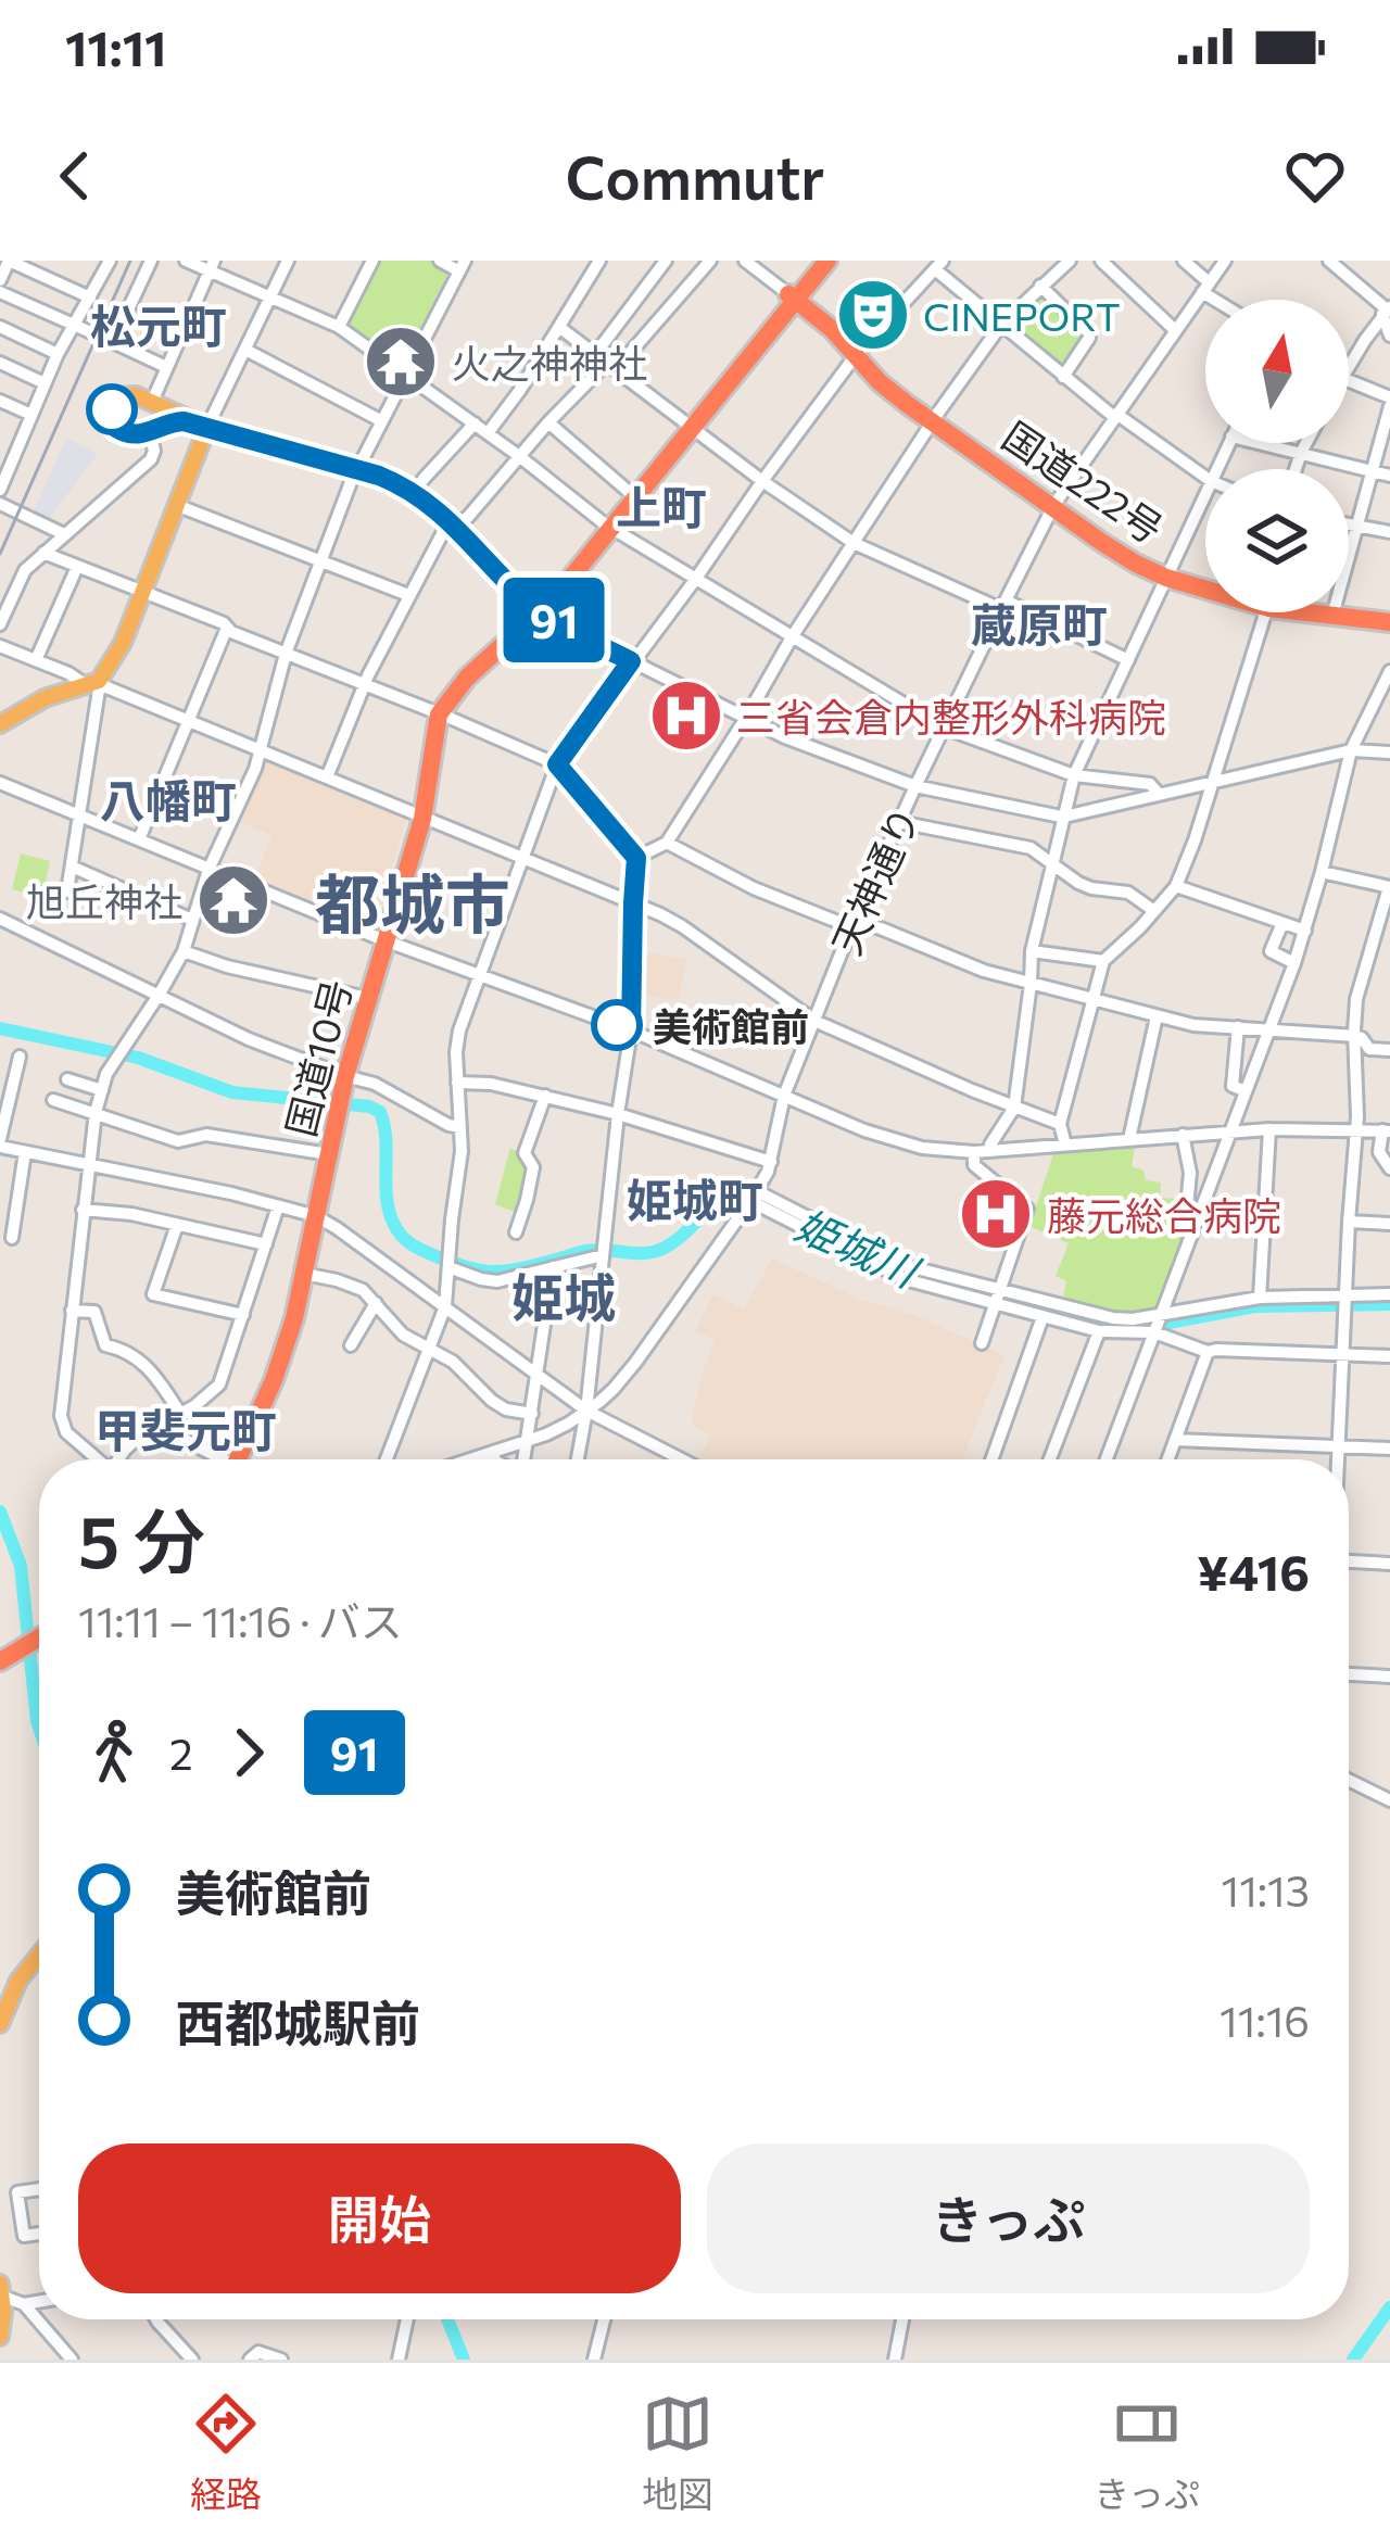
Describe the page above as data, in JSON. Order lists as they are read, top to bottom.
{
  "streets": {
    "highway": ["国道222号", "国道10号"],
    "street": ["天神通り"]
  },
  "crossings": [
    ["国道222号", "天神通り"]
  ],
  "districts": [
    "松元町",
    "上町",
    "蔵原町",
    "八幡町",
    "都城市",
    "姫城町",
    "姫城",
    "甲斐元町"
  ],
  "water": ["姫城川"],
  "places": {
    "theatre": ["CINEPORT"],
    "temple": ["火之神神社", "旭丘神社"],
    "hospital": ["三省会倉内整形外科病院", "藤元総合病院"],
    "other": ["美術館前"]
  },
  "lines": ["bus line 91"],
  "north": "top",
  "page": {
    "status": "11:11",
    "header": "Commutr",
    "on_map": "91",
    "heading": ["5 分", "11:11 – 11:16 · バス", "¥416"],
    "legs": ["2", "91"],
    "list": [
      {
        "name": "美術館前",
        "value": "11:13"
      },
      {
        "name": "西都城駅前",
        "value": "11:16"
      }
    ],
    "buttons": ["開始", "きっぷ"],
    "tabs": ["経路", "地図", "きっぷ"]
  }
}
